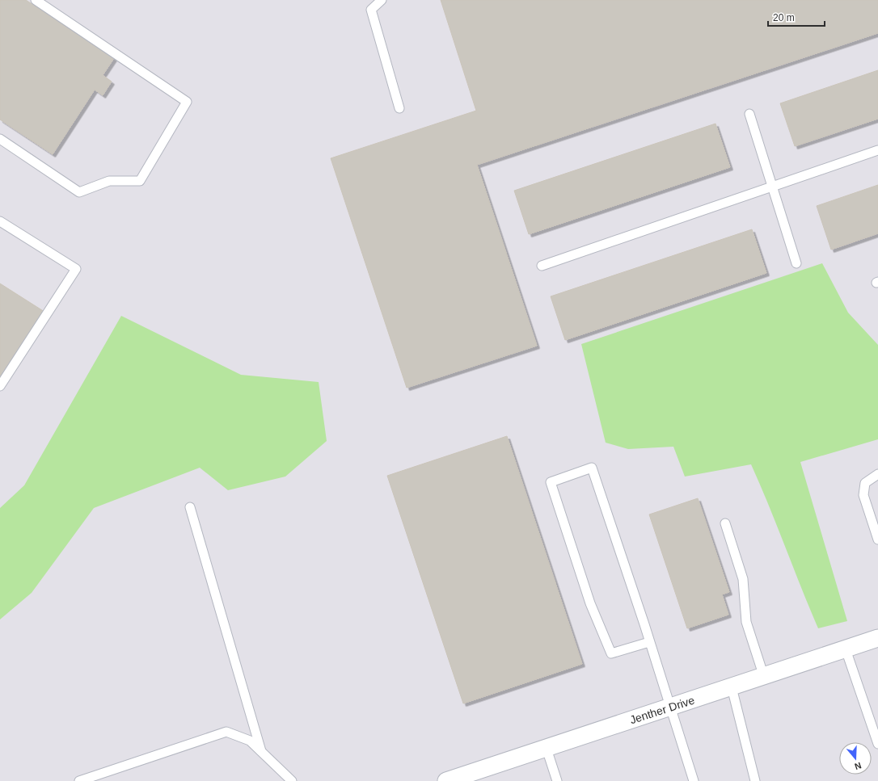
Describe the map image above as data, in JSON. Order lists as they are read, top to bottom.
{
  "streets": {
    "street": ["Jenther Drive"]
  },
  "scale_bar": "20 m",
  "north": "bottom"
}
